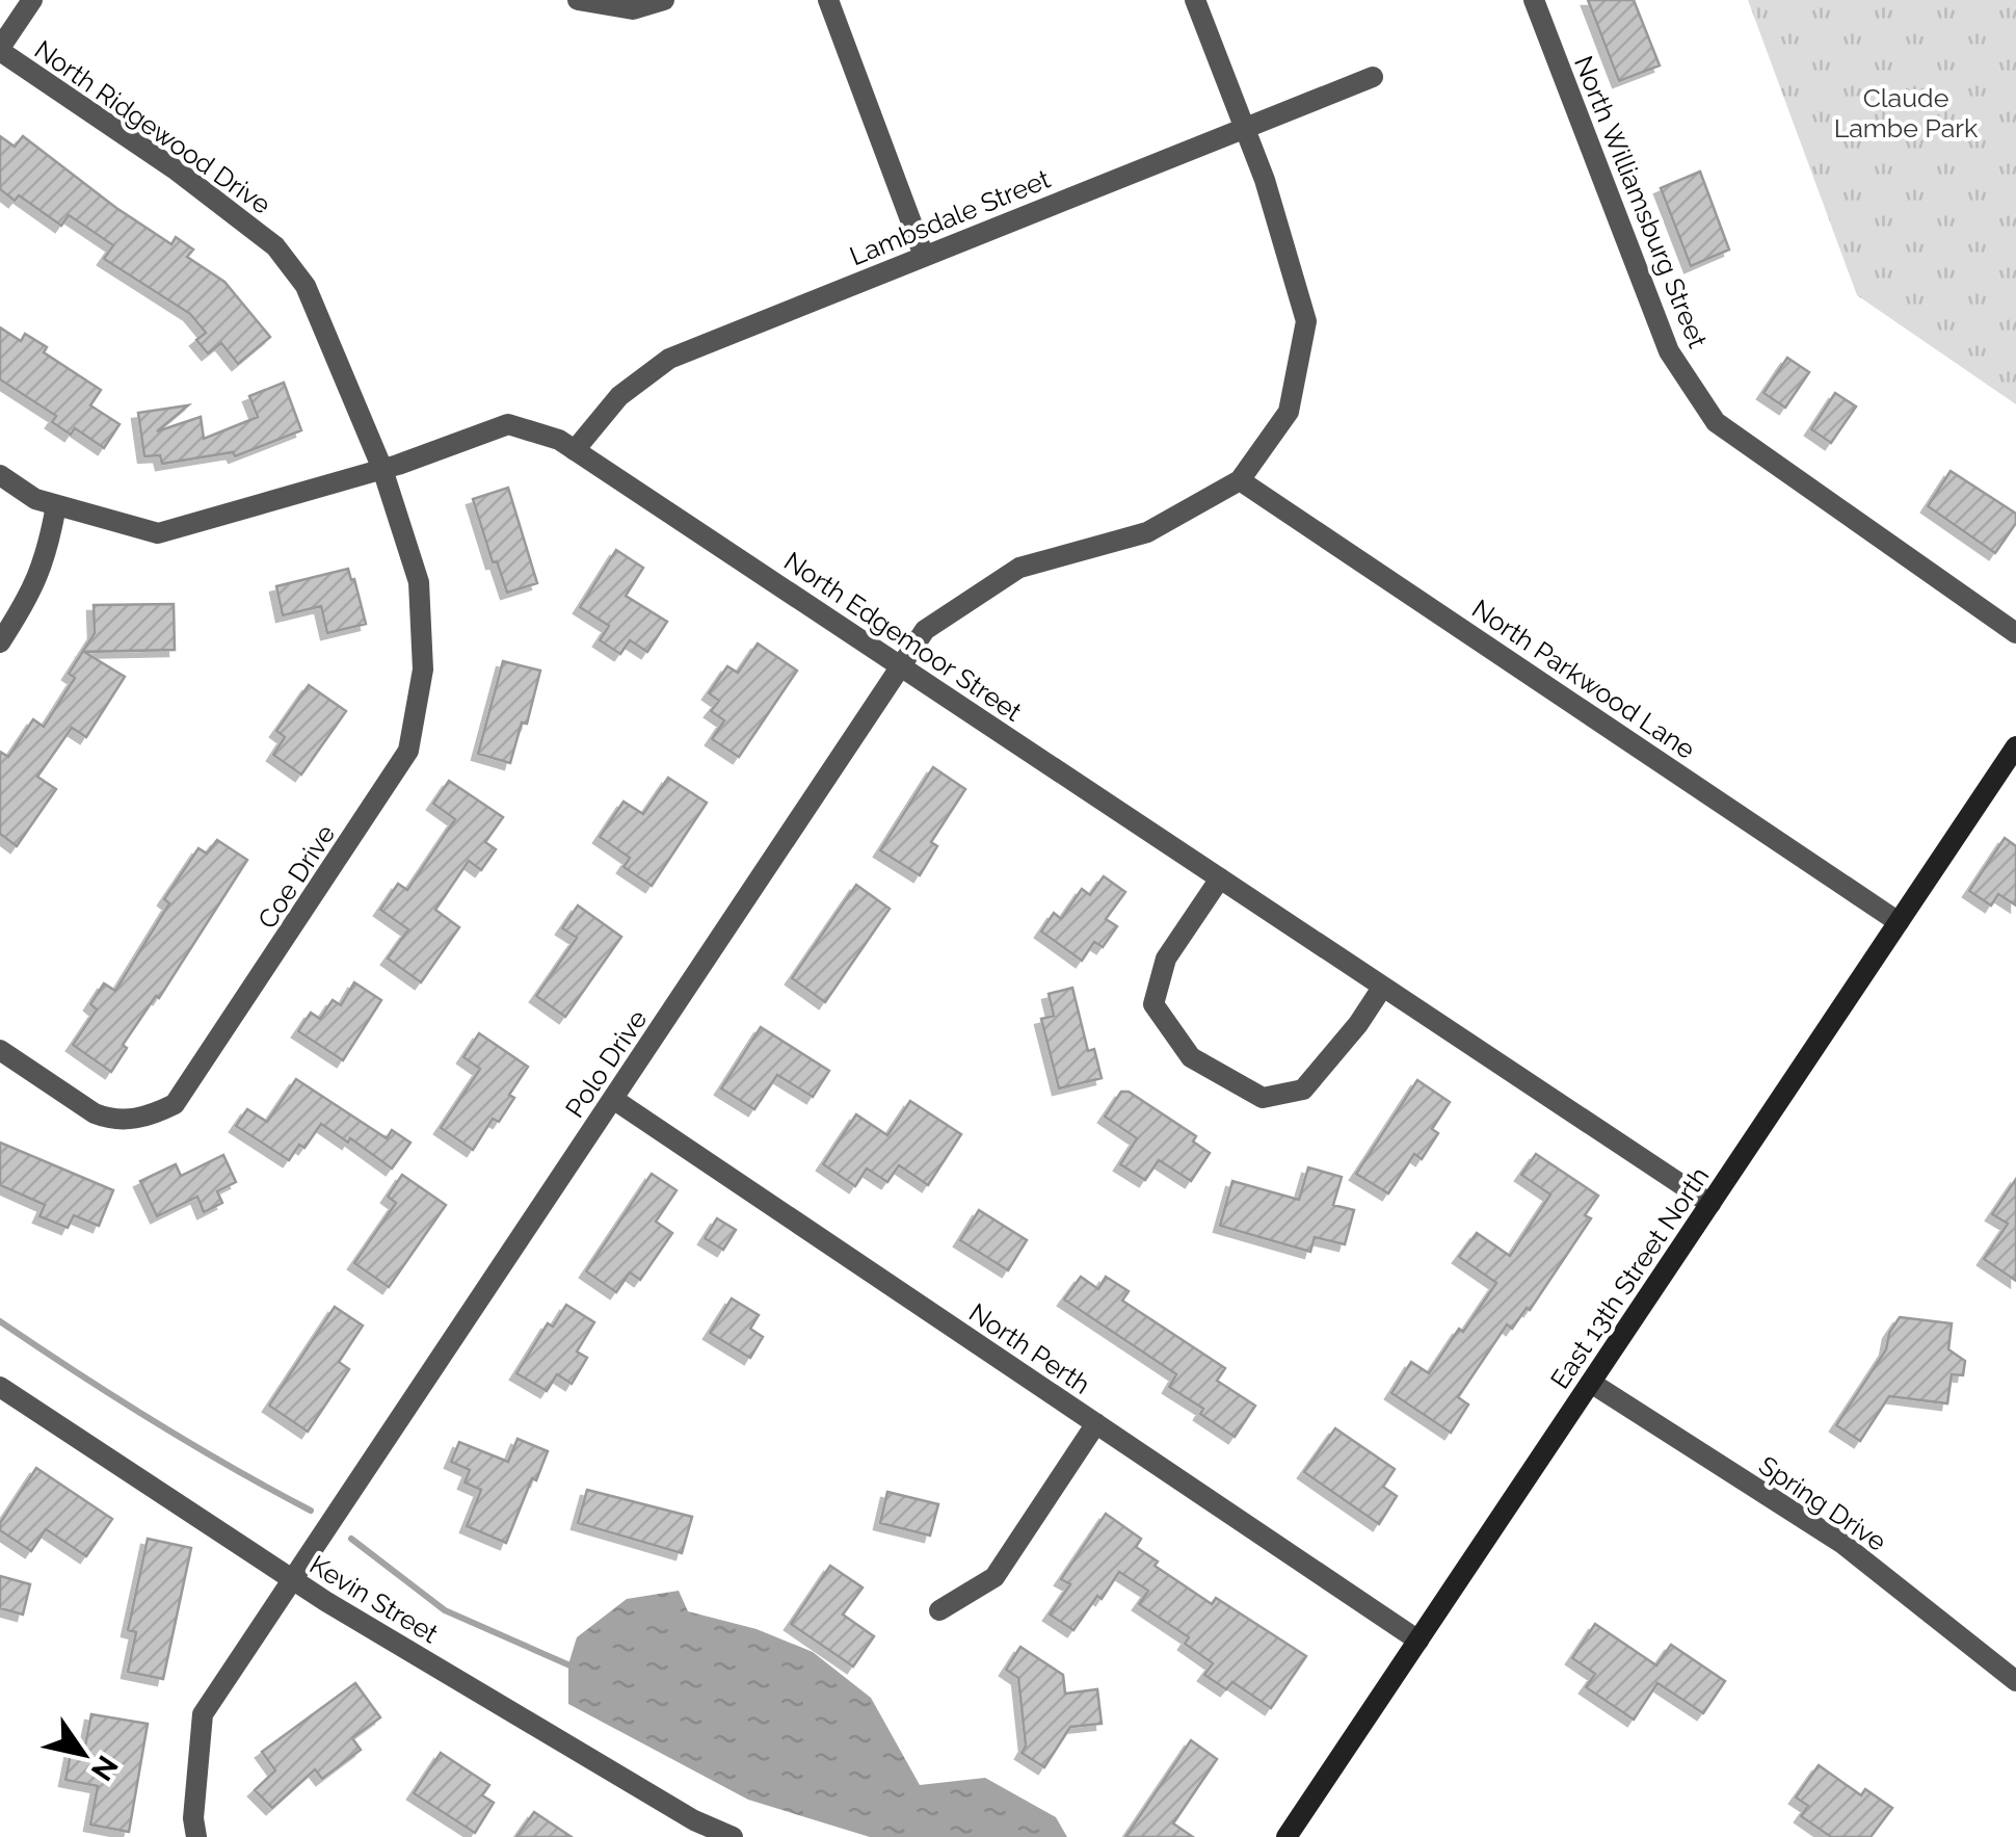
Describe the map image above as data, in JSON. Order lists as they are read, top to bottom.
{
  "streets": {
    "main road": ["East 13th Street North"],
    "street": [
      "North Ridgewood Drive",
      "North Williamsburg Street",
      "Lambsdale Street",
      "North Edgemoor Street",
      "North Parkwood Lane",
      "Coe Drive",
      "Polo Drive",
      "North Perth",
      "Spring Drive",
      "Kevin Street"
    ]
  },
  "crossings": [
    ["North Ridgewood Drive", "North Edgemoor Street"],
    ["North Ridgewood Drive", "Coe Drive"],
    ["Lambsdale Street", "North Edgemoor Street"],
    ["North Edgemoor Street", "Coe Drive"],
    ["North Edgemoor Street", "Polo Drive"],
    ["North Edgemoor Street", "East 13th Street North"],
    ["North Parkwood Lane", "Polo Drive"],
    ["North Parkwood Lane", "East 13th Street North"],
    ["Polo Drive", "North Perth"],
    ["Polo Drive", "Kevin Street"],
    ["East 13th Street North", "North Perth"],
    ["East 13th Street North", "Spring Drive"]
  ],
  "parks": ["Claude Lambe Park"],
  "north": "bottom right"
}
